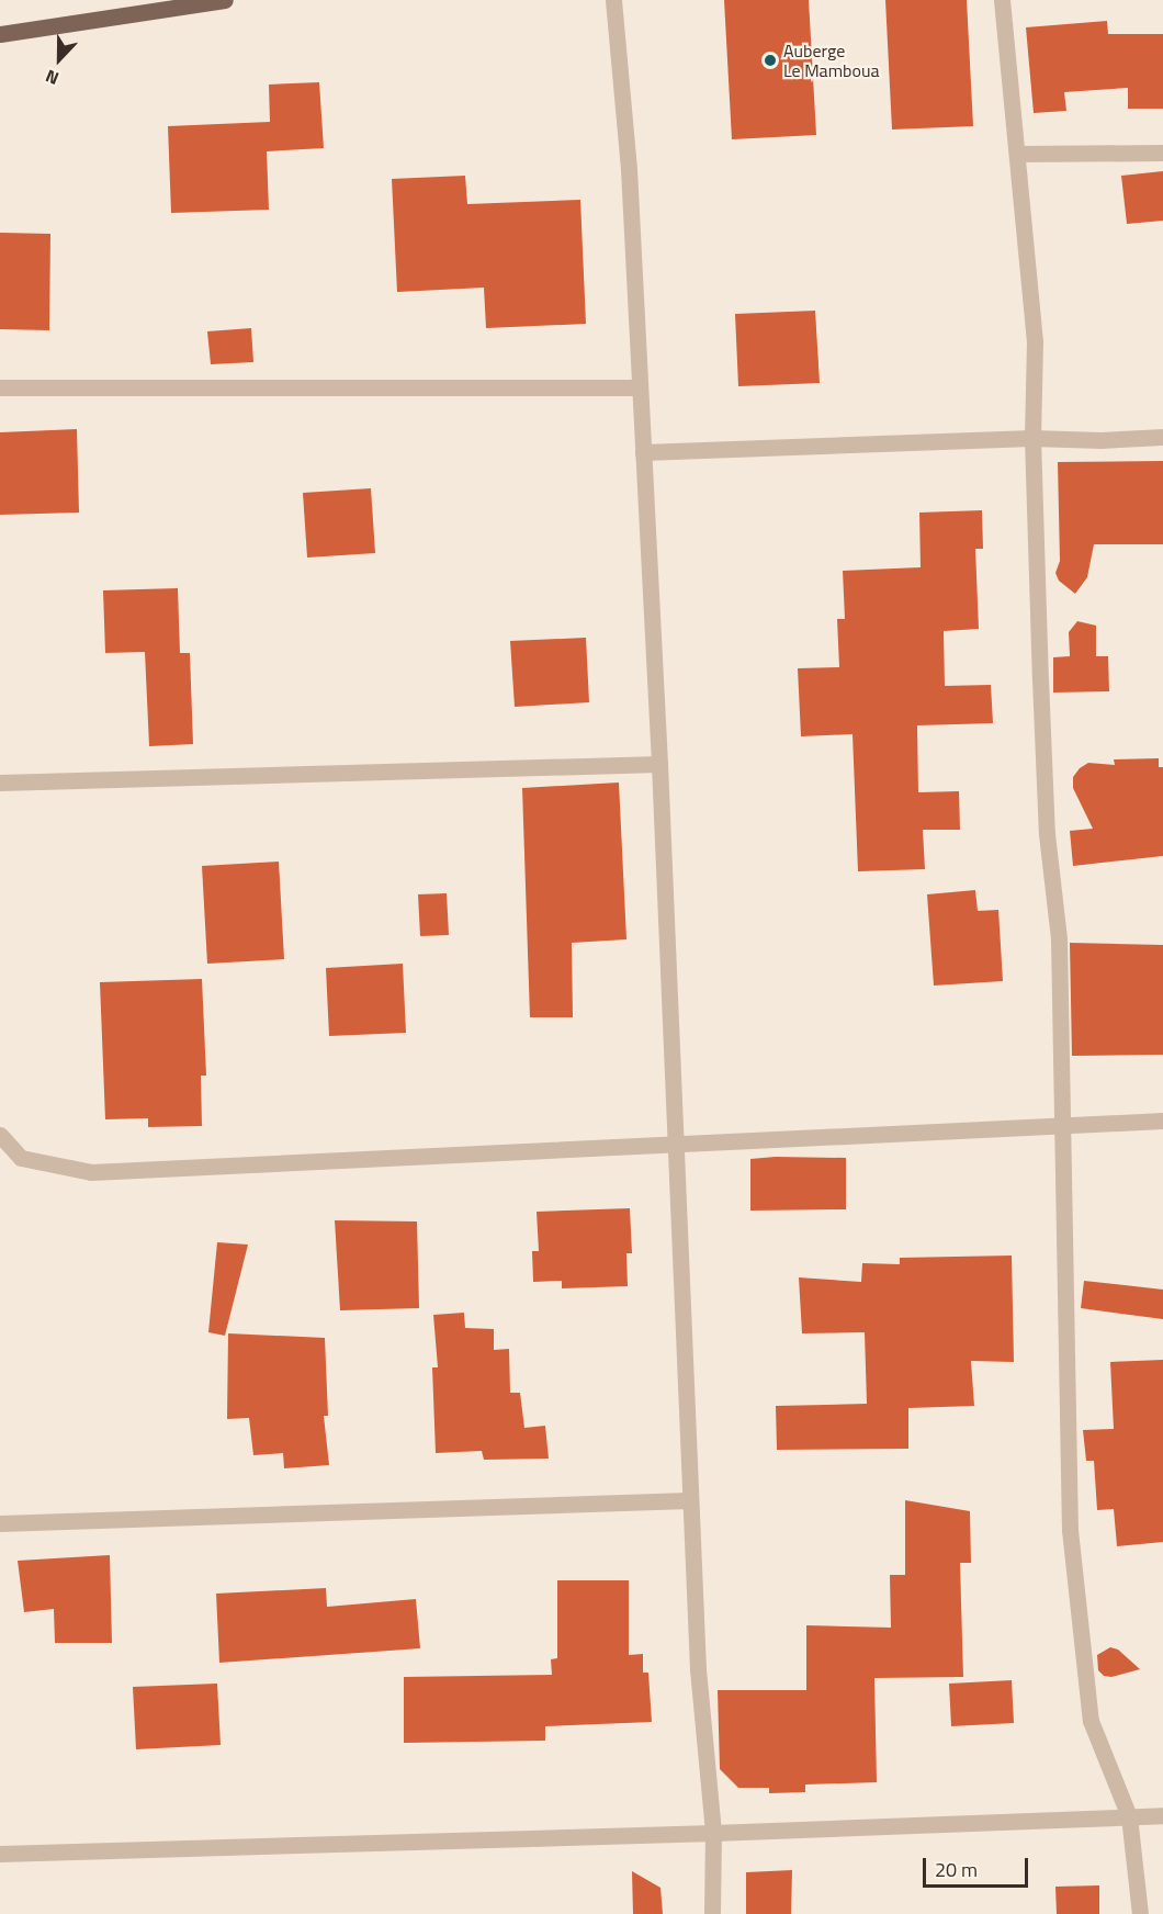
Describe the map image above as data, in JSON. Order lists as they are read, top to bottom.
{
  "places": ["Auberge Le Mamboua"],
  "scale_bar": "20 m",
  "north": "bottom"
}
